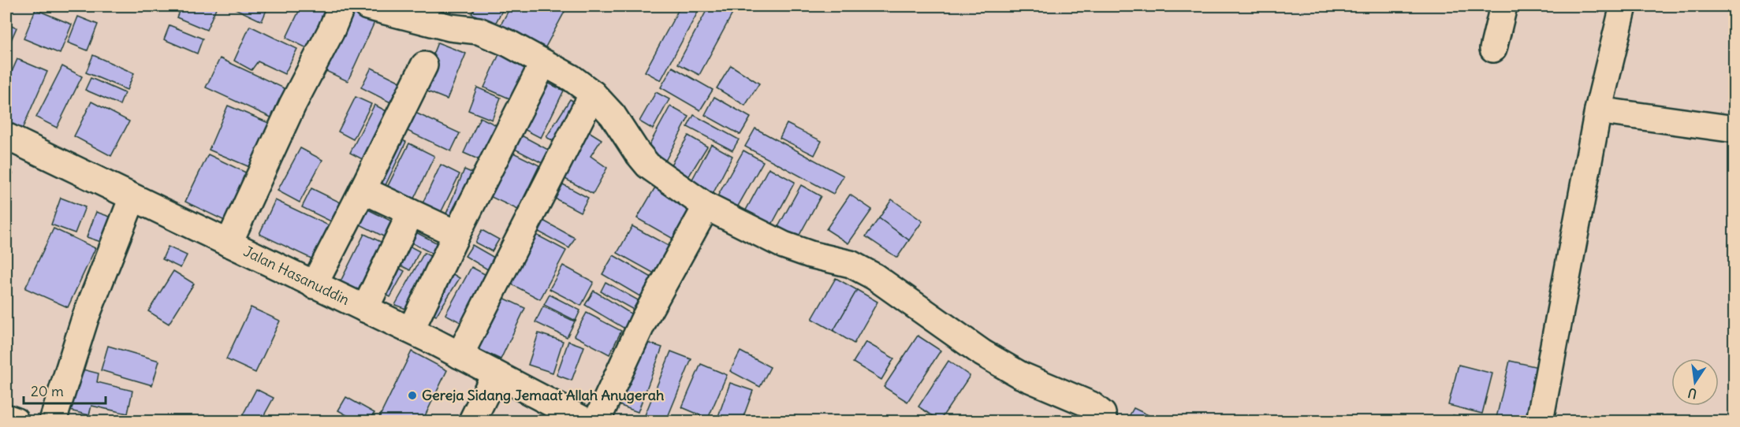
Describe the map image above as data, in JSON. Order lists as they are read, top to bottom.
{
  "streets": {
    "street": ["Jalan Hasanuddin"]
  },
  "places": ["Gereja Sidang Jemaat Allah Anugerah"],
  "scale_bar": "20 m",
  "north": "bottom"
}
